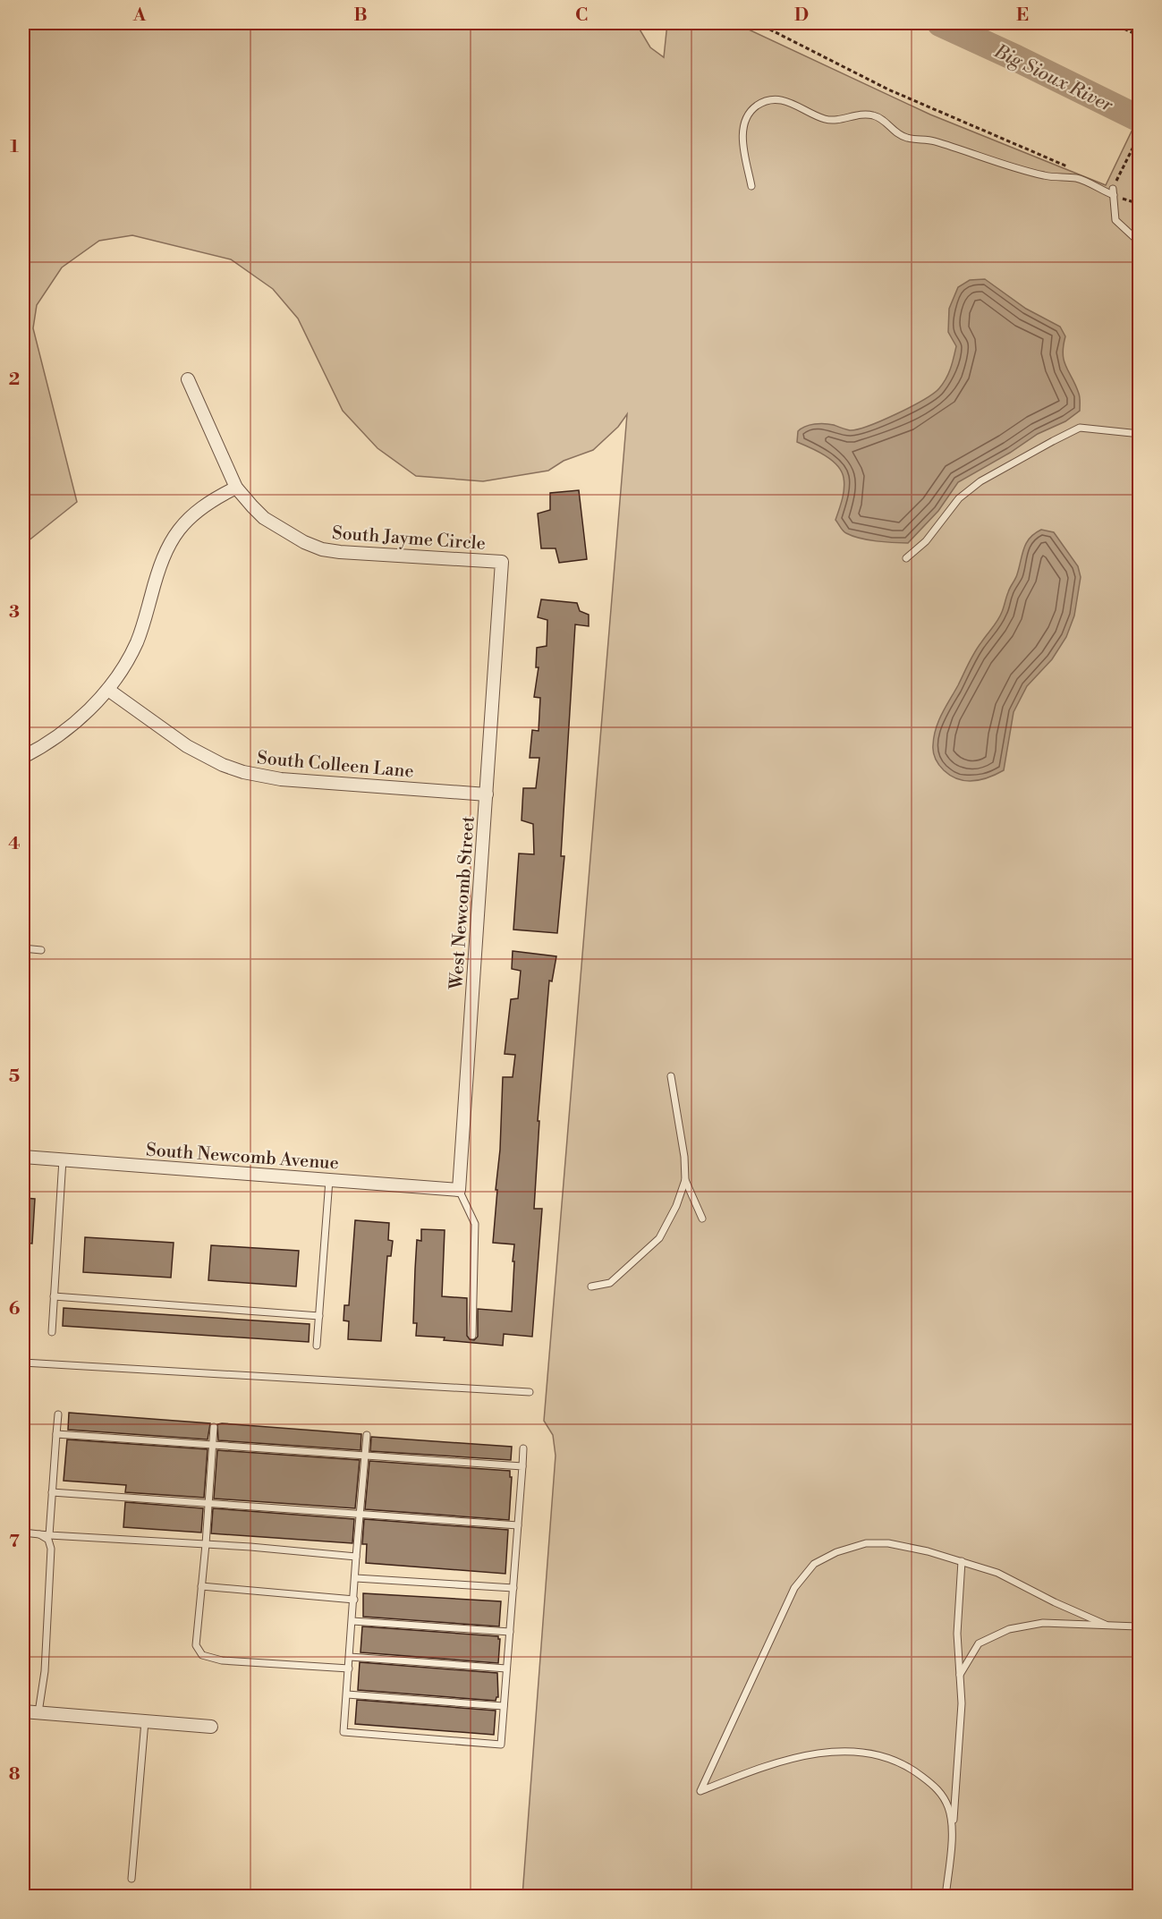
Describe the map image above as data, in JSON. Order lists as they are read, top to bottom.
{
  "streets": {
    "street": [
      "South Jayme Circle",
      "South Colleen Lane",
      "West Newcomb Street",
      "South Newcomb Avenue"
    ]
  },
  "crossings": [
    ["South Jayme Circle", "West Newcomb Street"],
    ["South Colleen Lane", "West Newcomb Street"],
    ["West Newcomb Street", "South Newcomb Avenue"]
  ],
  "water": ["Big Sioux River"],
  "grid": {
    "columns": [
      "A",
      "B",
      "C",
      "D",
      "E"
    ],
    "rows": [
      "1",
      "2",
      "3",
      "4",
      "5",
      "6",
      "7",
      "8"
    ]
  }
}
